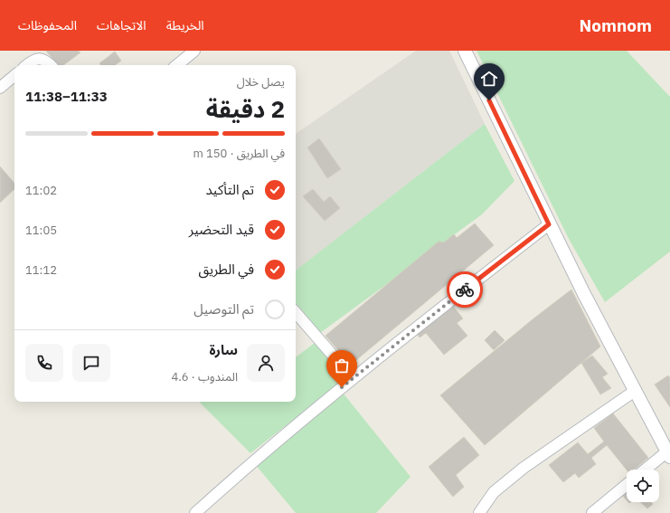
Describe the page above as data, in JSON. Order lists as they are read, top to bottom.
{
  "page": {
    "header": "Nomnom",
    "nav": ["الخريطة", "الاتجاهات", "المحفوظات"],
    "heading": ["2 دقيقة", "يصل خلال", "11:33–11:38"],
    "panel": ["سارة", "المندوب · 4.6"],
    "bar": "في الطريق · 150 m",
    "list": [
      ["تم التأكيد", "11:02"],
      ["قيد التحضير", "11:05"],
      ["في الطريق", "11:12"],
      "تم التوصيل"
    ]
  }
}
